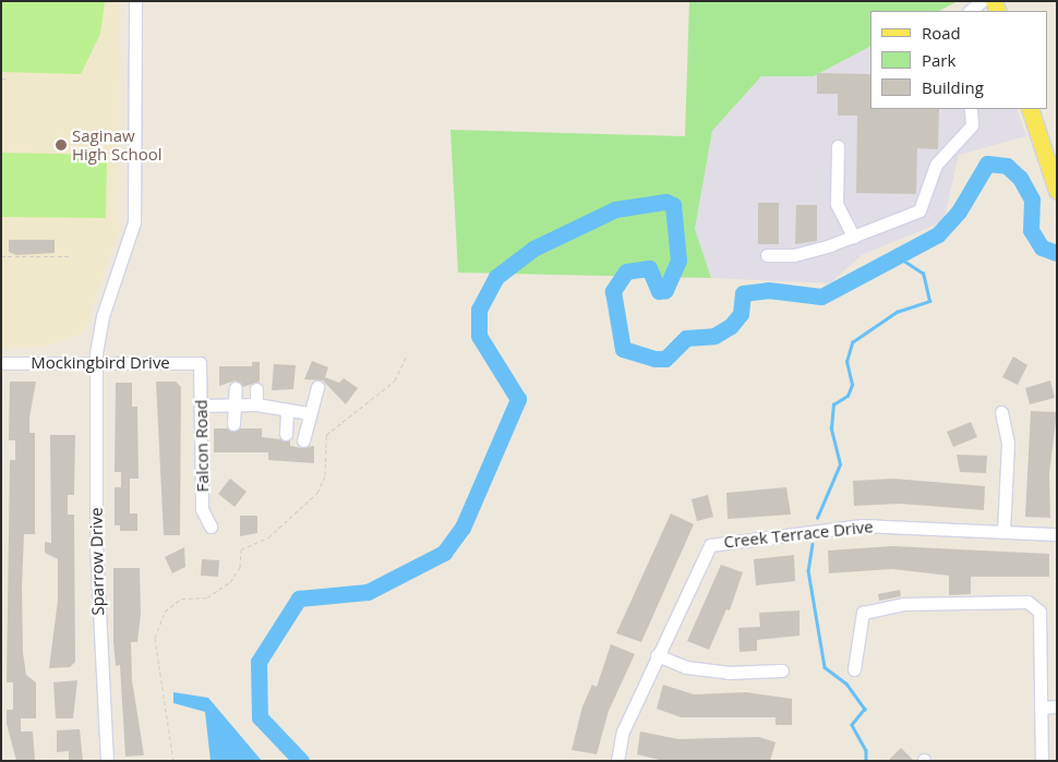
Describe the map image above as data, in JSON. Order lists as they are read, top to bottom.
{
  "streets": {
    "street": [
      "Mockingbird Drive",
      "Falcon Road",
      "Creek Terrace Drive",
      "Sparrow Drive"
    ]
  },
  "crossings": [
    ["Mockingbird Drive", "Falcon Road"],
    ["Mockingbird Drive", "Sparrow Drive"]
  ],
  "places": ["Saginaw High School"],
  "legend": ["Road", "Park", "Building"]
}
